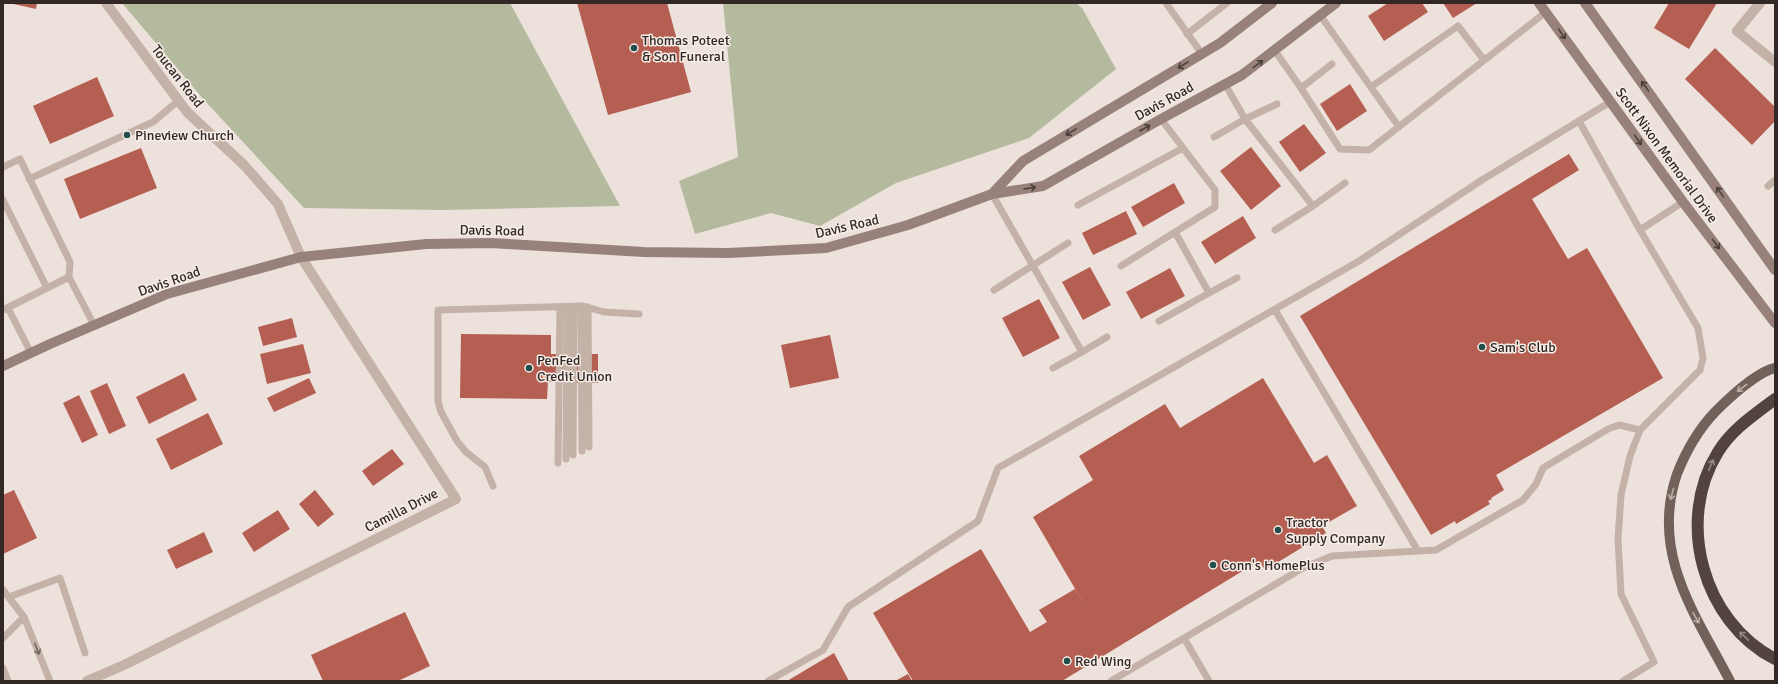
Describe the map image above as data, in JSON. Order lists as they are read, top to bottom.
{
  "streets": {
    "main road": ["Davis Road", "Scott Nixon Memorial Drive"],
    "street": ["Toucan Road", "Camilla Drive"]
  },
  "crossings": [
    ["Toucan Road", "Davis Road"],
    ["Toucan Road", "Camilla Drive"],
    ["Davis Road", "Camilla Drive"]
  ],
  "places": [
    "Thomas Poteet & Son Funeral",
    "Pineview Church",
    "Sam's Club",
    "PenFed Credit Union",
    "Tractor Supply Company",
    "Conn's HomePlus",
    "Red Wing"
  ]
}
